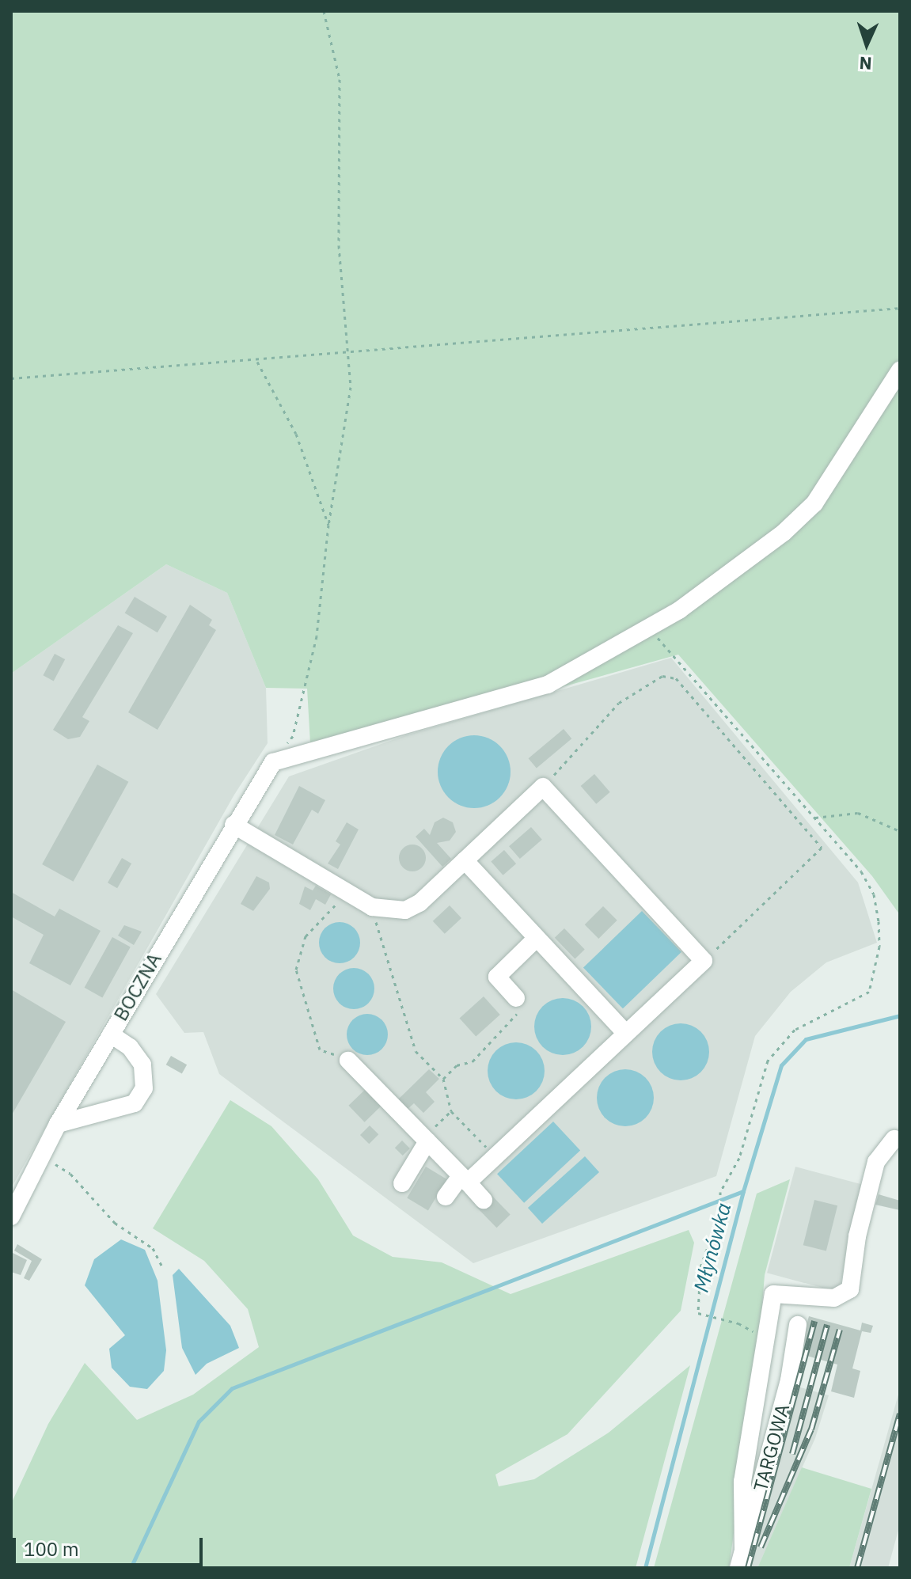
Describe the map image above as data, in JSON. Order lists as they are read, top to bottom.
{
  "streets": {
    "street": ["BOCZNA", "TARGOWA"]
  },
  "water": ["Młynówka"],
  "scale_bar": "100 m",
  "north": "bottom"
}
